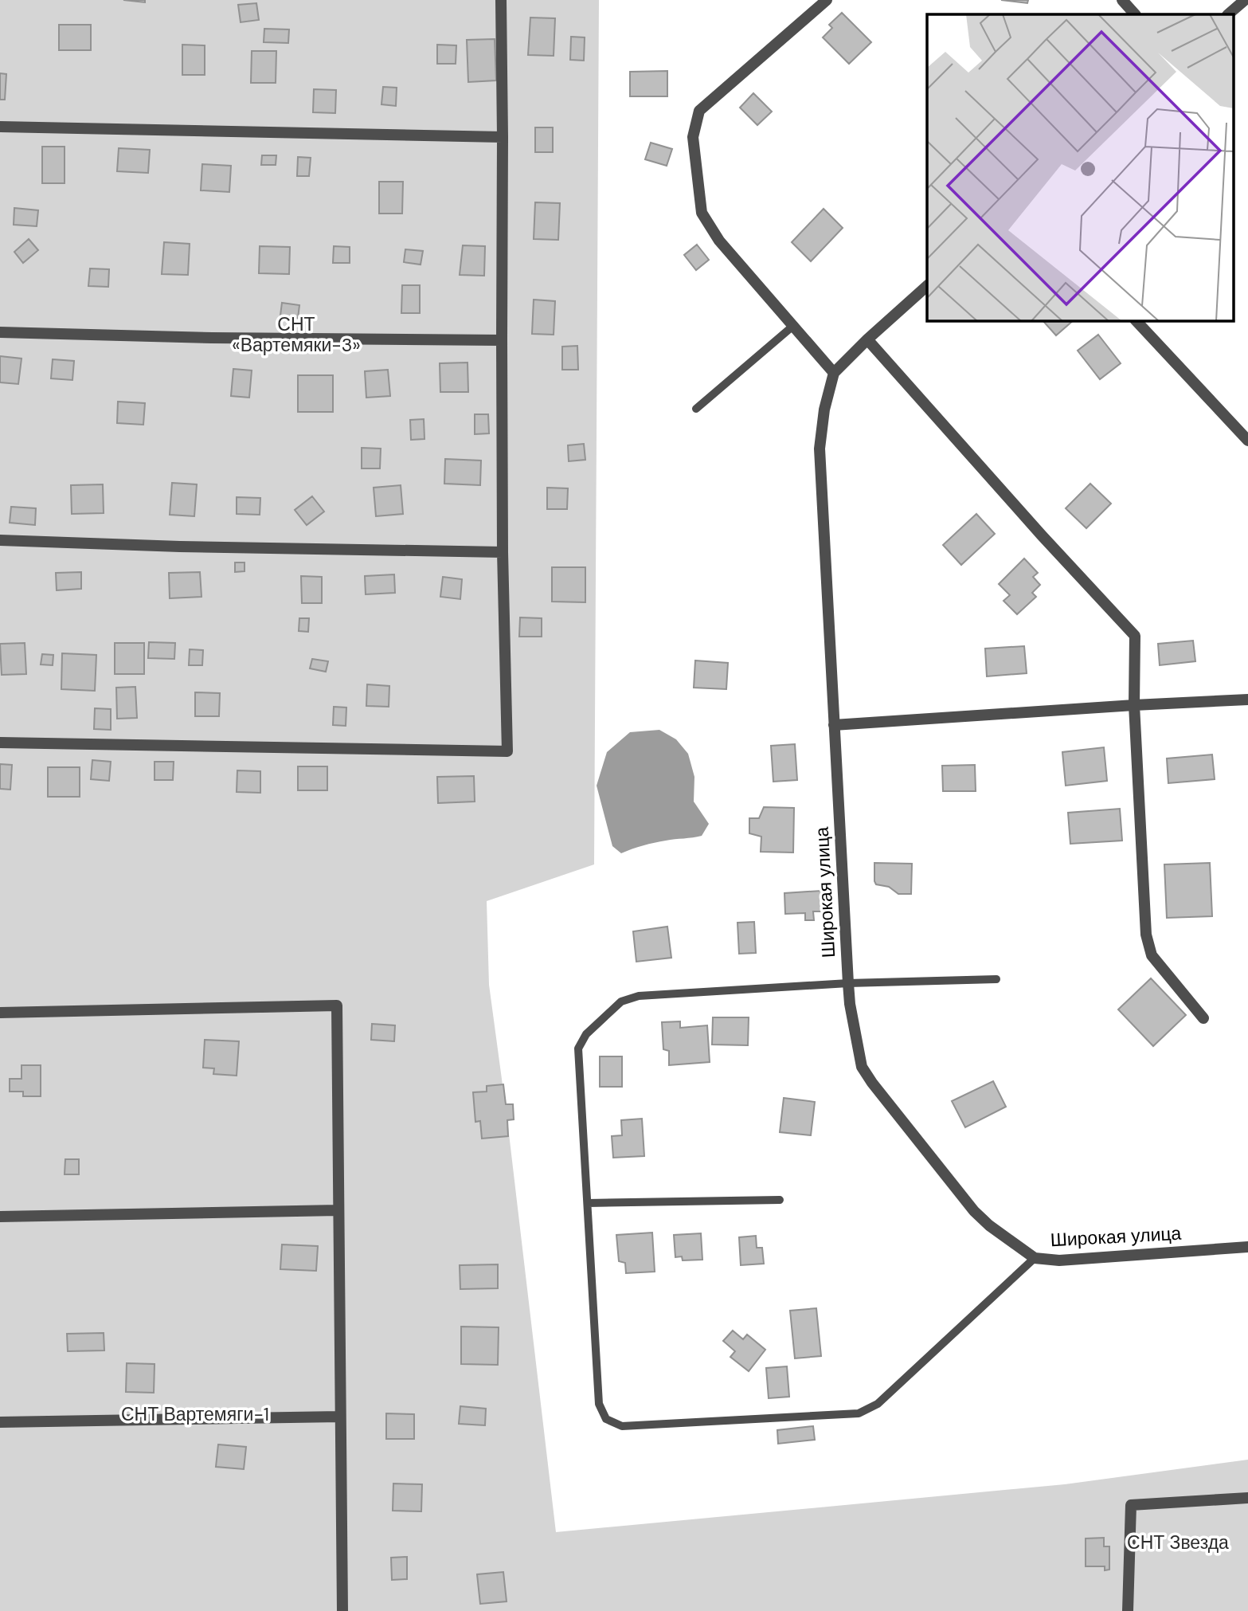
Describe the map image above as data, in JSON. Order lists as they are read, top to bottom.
{
  "streets": {
    "street": ["Широкая улица"]
  },
  "parks": ["СНТ «Вартемяки-3»", "СНТ Вартемяги-1", "СНТ Звезда"]
}
